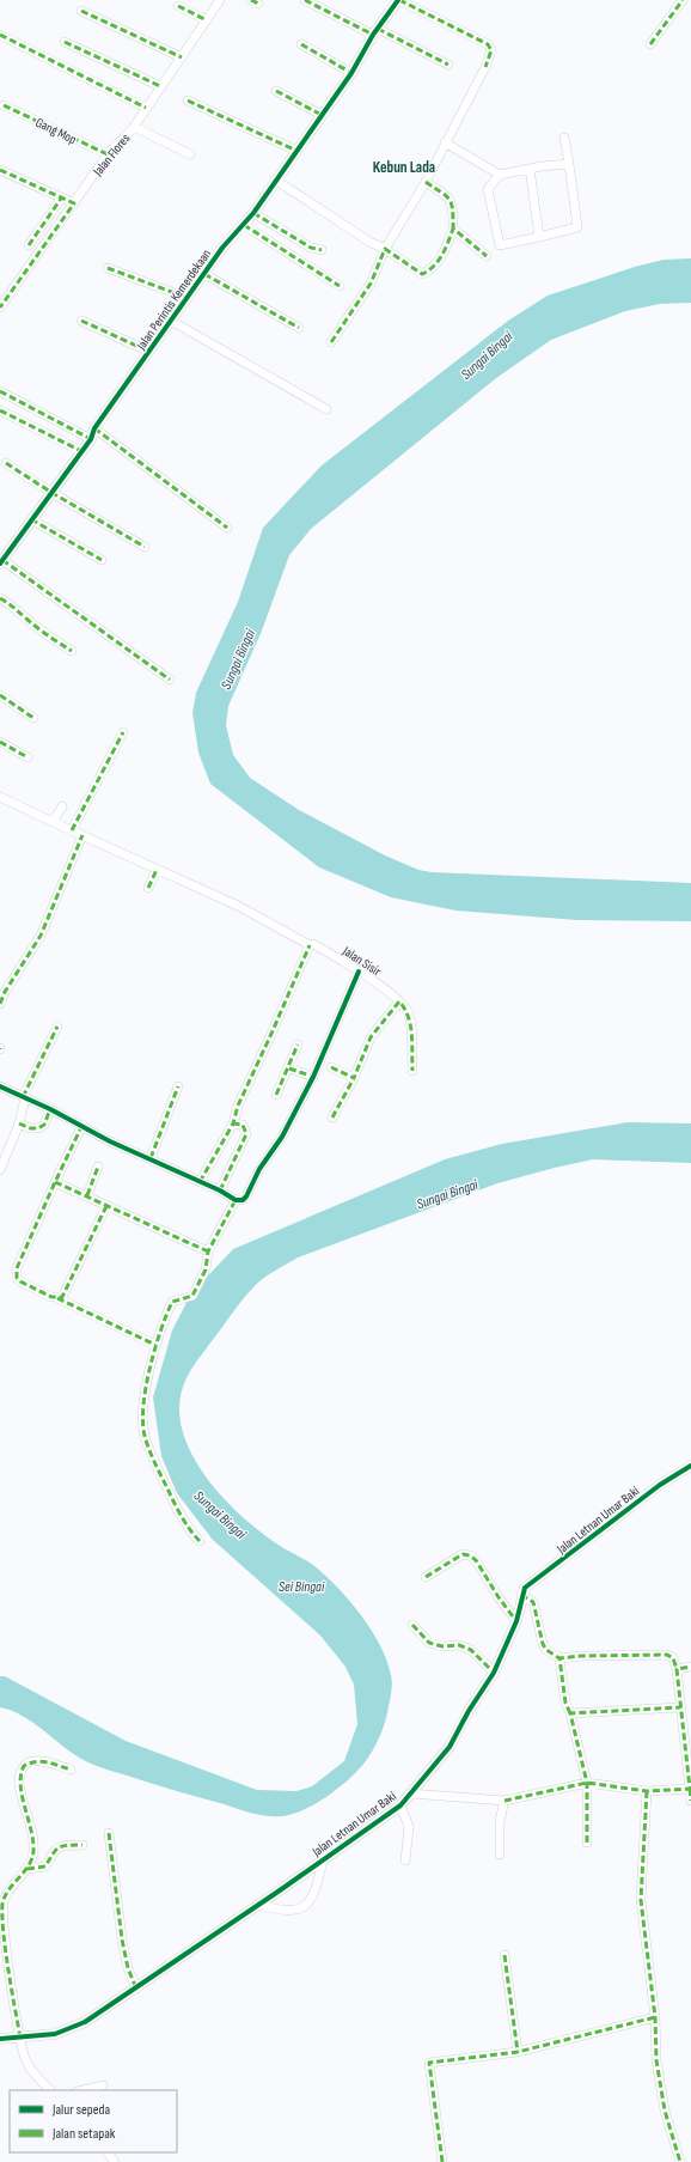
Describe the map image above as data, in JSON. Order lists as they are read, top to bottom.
{
  "streets": {
    "street": [
      "Gang Mop",
      "Jalan Flores",
      "Jalan Perintis Kemerdekaan",
      "Jalan Sisir",
      "Jalan Letnan Umar Baki"
    ]
  },
  "crossings": [
    ["Gang Mop", "Jalan Flores"]
  ],
  "districts": ["Kebun Lada"],
  "water": ["Sungai Bingai", "Sei Bingai"],
  "legend": ["Jalur sepeda", "Jalan setapak"]
}
